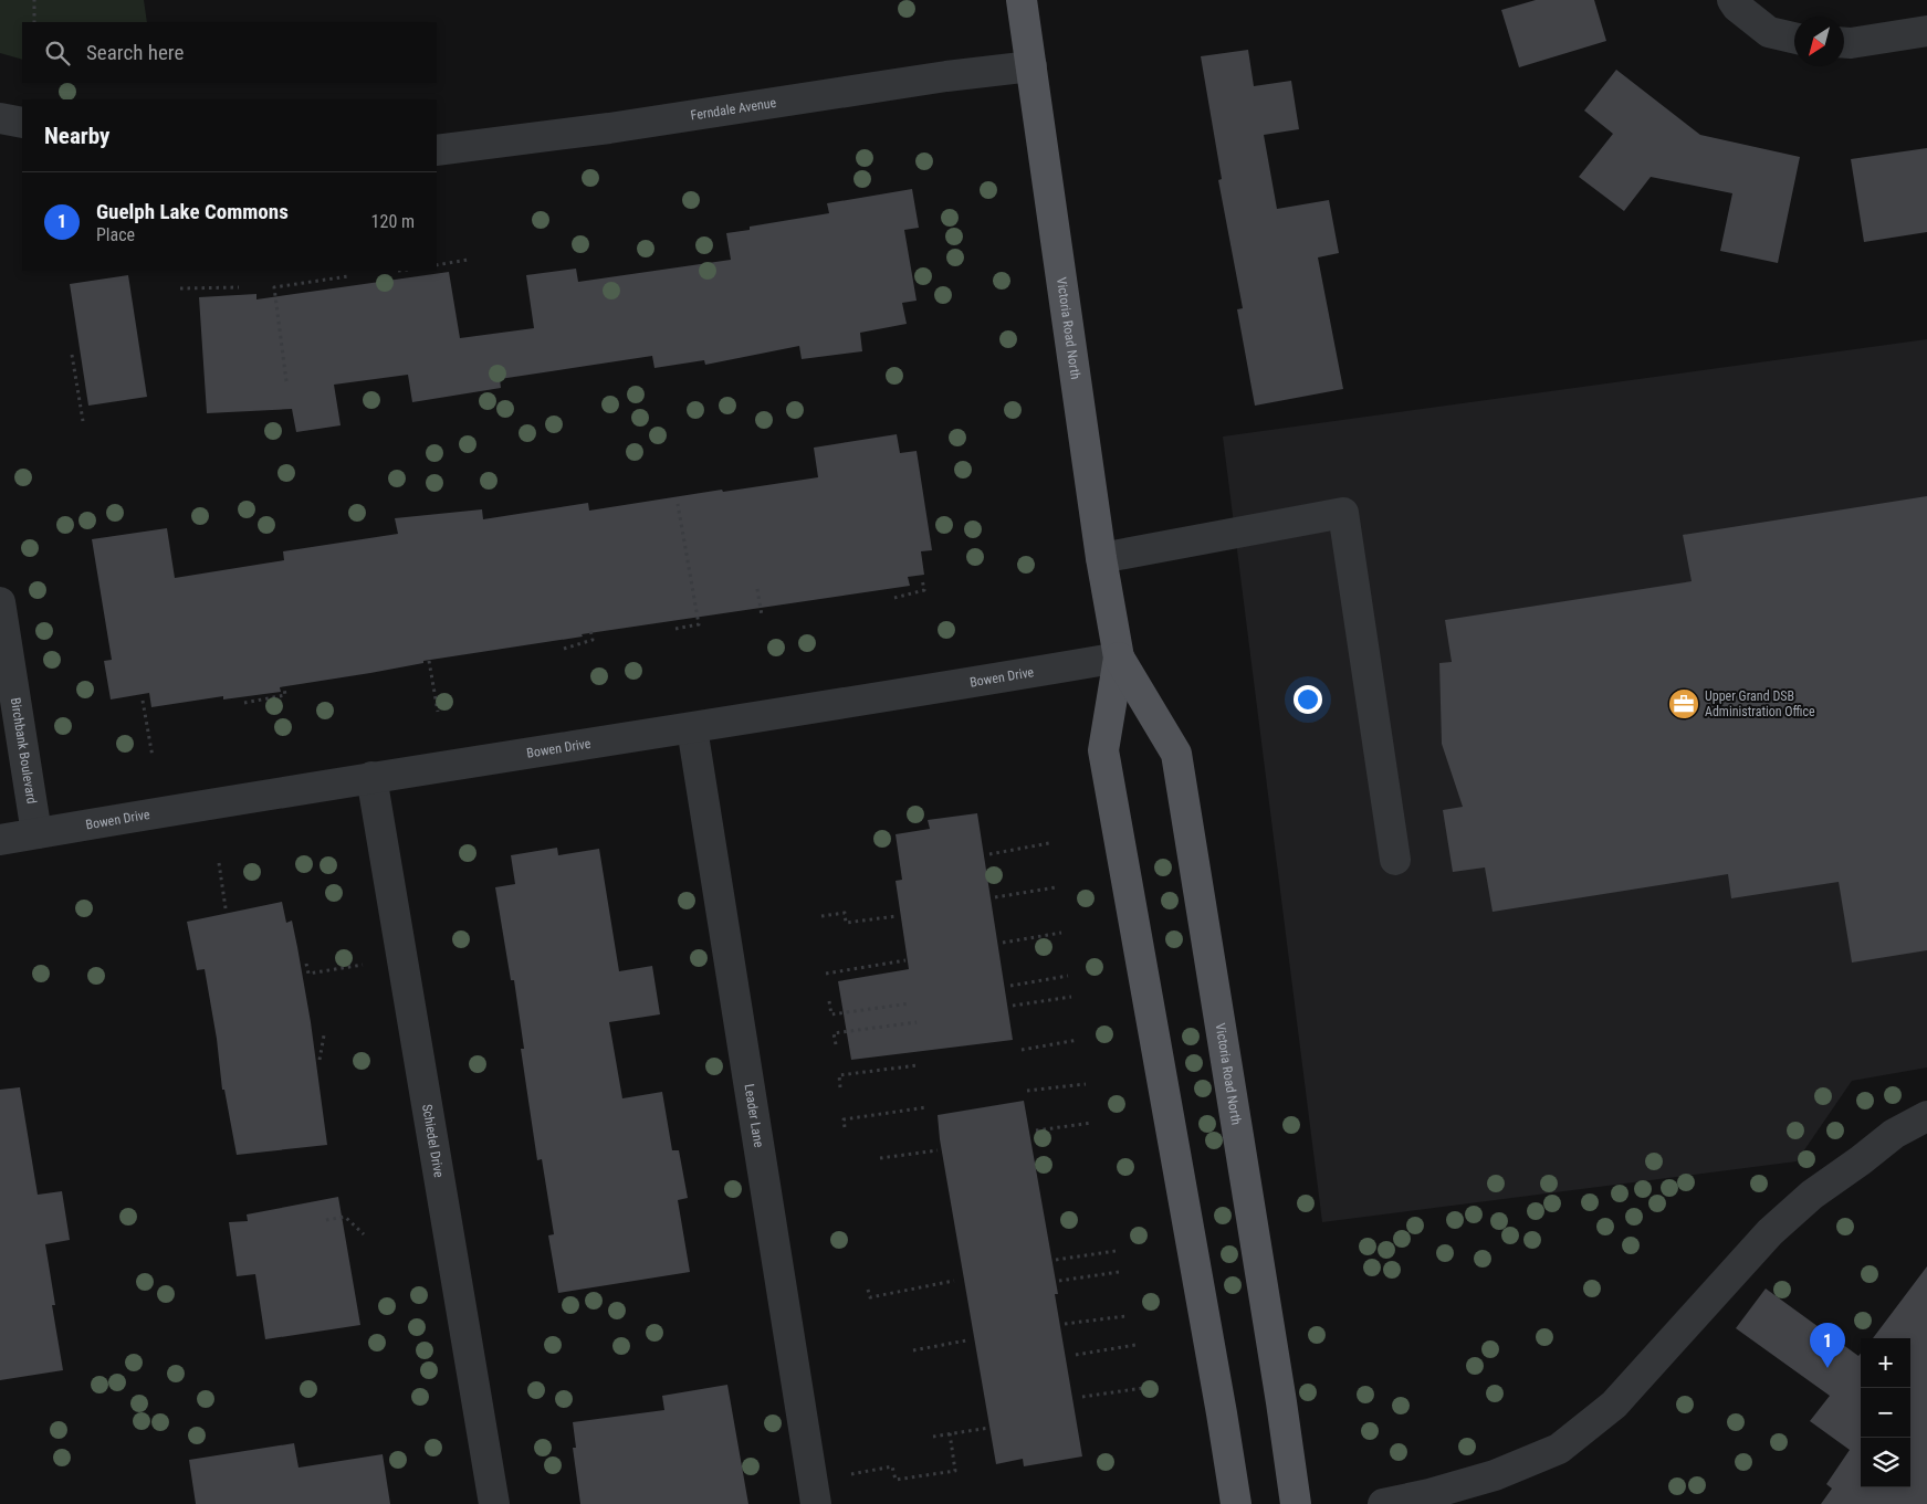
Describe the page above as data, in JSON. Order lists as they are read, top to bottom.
{
  "streets": {
    "main road": ["Victoria Road North"],
    "street": [
      "Ferndale Avenue",
      "Bowen Drive",
      "Birchbank Boulevard",
      "Leader Lane",
      "Schiedel Drive"
    ]
  },
  "crossings": [
    ["Ferndale Avenue", "Victoria Road North"],
    ["Victoria Road North", "Bowen Drive"],
    ["Bowen Drive", "Birchbank Boulevard"],
    ["Bowen Drive", "Leader Lane"],
    ["Bowen Drive", "Schiedel Drive"]
  ],
  "places": {
    "office": ["Upper Grand DSB Administration Office"]
  },
  "north": "bottom left",
  "page": {
    "search": "Search here",
    "heading": "Nearby",
    "list": [
      {
        "mark": "1",
        "name": "Guelph Lake Commons",
        "note": "Place",
        "value": "120 m"
      }
    ],
    "pins": "1",
    "map_buttons": ["+", "−"]
  }
}
